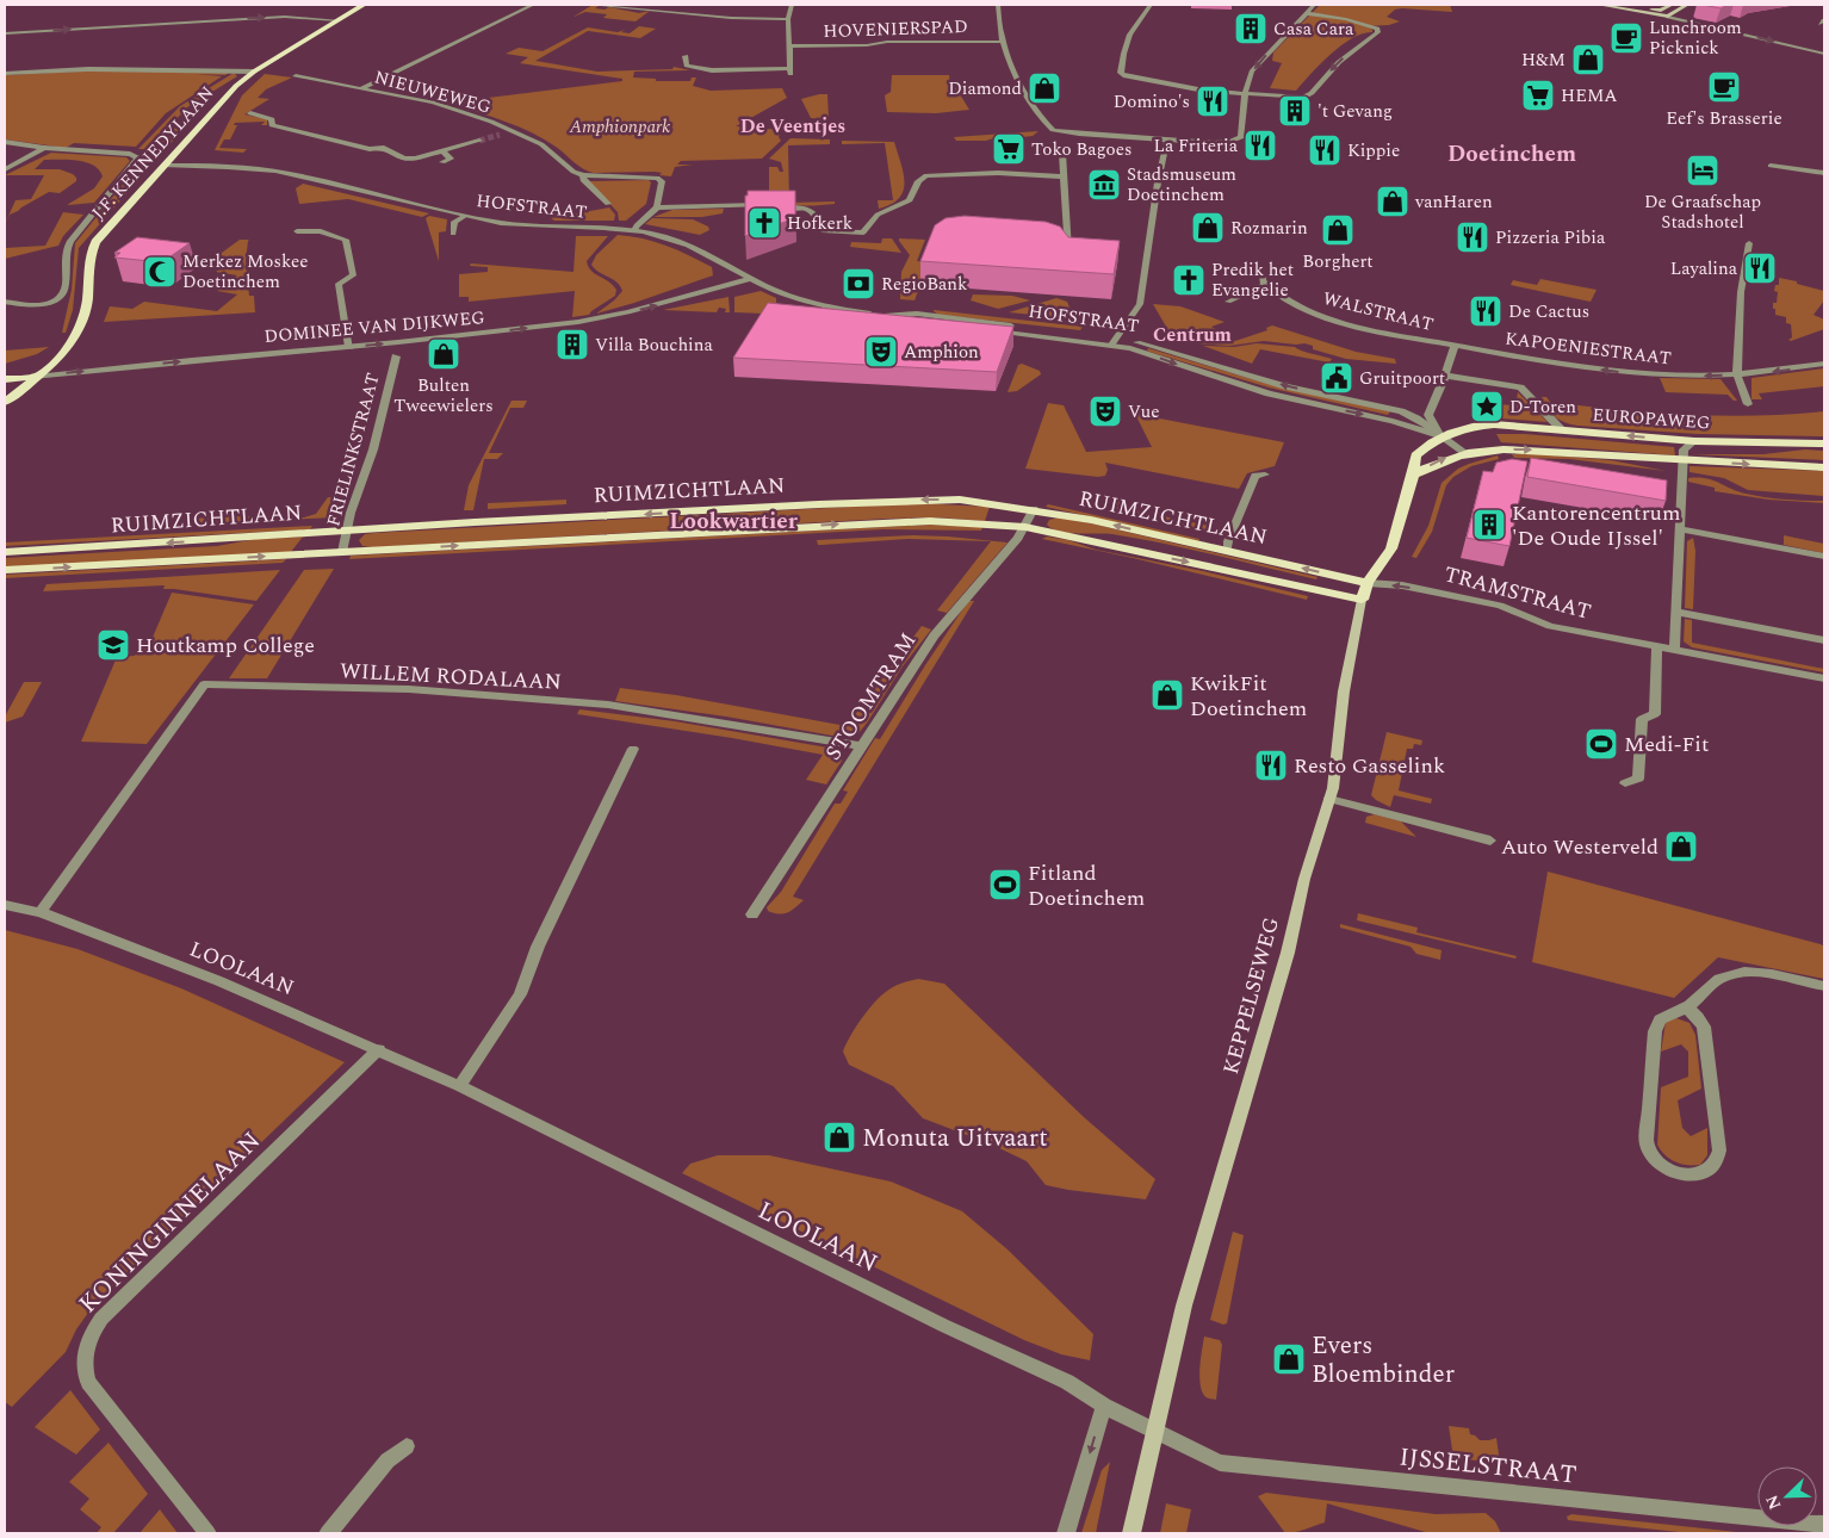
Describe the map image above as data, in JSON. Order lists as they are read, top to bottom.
{
  "streets": {
    "main road": [
      "J.F. KENNEDYLAAN",
      "EUROPAWEG",
      "RUIMZICHTLAAN",
      "KEPPELSEWEG"
    ],
    "street": [
      "HOVENIERSPAD",
      "NIEUWEWEG",
      "HOFSTRAAT",
      "WALSTRAAT",
      "DOMINEE VAN DIJKWEG",
      "KAPOENIESTRAAT",
      "FRIELINKSTRAAT",
      "TRAMSTRAAT",
      "WILLEM RODALAAN",
      "STOOMTRAM",
      "LOOLAAN",
      "KONINGINNELAAN",
      "IJSSELSTRAAT"
    ]
  },
  "crossings": [
    ["J.F. KENNEDYLAAN", "HOFSTRAAT"],
    ["J.F. KENNEDYLAAN", "DOMINEE VAN DIJKWEG"],
    ["HOFSTRAAT", "DOMINEE VAN DIJKWEG"],
    ["HOFSTRAAT", "EUROPAWEG"],
    ["HOFSTRAAT", "KEPPELSEWEG"],
    ["WALSTRAAT", "KAPOENIESTRAAT"],
    ["EUROPAWEG", "KEPPELSEWEG"],
    ["FRIELINKSTRAAT", "RUIMZICHTLAAN"],
    ["RUIMZICHTLAAN", "TRAMSTRAAT"],
    ["RUIMZICHTLAAN", "STOOMTRAM"],
    ["RUIMZICHTLAAN", "KEPPELSEWEG"],
    ["TRAMSTRAAT", "KEPPELSEWEG"],
    ["WILLEM RODALAAN", "STOOMTRAM"],
    ["WILLEM RODALAAN", "LOOLAAN"],
    ["LOOLAAN", "KEPPELSEWEG"],
    ["LOOLAAN", "KONINGINNELAAN"],
    ["LOOLAAN", "IJSSELSTRAAT"],
    ["KEPPELSEWEG", "IJSSELSTRAAT"]
  ],
  "one_way": ["DOMINEE VAN DIJKWEG", "KAPOENIESTRAAT", "TRAMSTRAAT"],
  "districts": [
    "De Veentjes",
    "Doetinchem",
    "Centrum",
    "Lookwartier"
  ],
  "parks": ["Amphionpark"],
  "places": {
    "building": [
      "Casa Cara",
      "'t Gevang",
      "Villa Bouchina",
      "Kantorencentrum 'De Oude IJssel'"
    ],
    "cafe": ["Lunchroom Picknick", "Eef's Brasserie"],
    "shop": [
      "H&M",
      "Diamond",
      "vanHaren",
      "Rozmarin",
      "Borghert",
      "Bulten Tweewielers",
      "KwikFit Doetinchem",
      "Auto Westerveld",
      "Monuta Uitvaart",
      "Evers Bloembinder"
    ],
    "supermarket": ["HEMA", "Toko Bagoes"],
    "restaurant": [
      "Domino's",
      "La Friteria",
      "Kippie",
      "Pizzeria Pibia",
      "Layalina",
      "De Cactus",
      "Resto Gasselink"
    ],
    "hotel": ["De Graafschap Stadshotel"],
    "museum": ["Stadsmuseum Doetinchem"],
    "church": ["Hofkerk", "Predik het Evangelie"],
    "mosque": ["Merkez Moskee Doetinchem"],
    "bank": ["RegioBank"],
    "theatre": ["Amphion", "Vue"],
    "public building": ["Gruitpoort"],
    "place": ["D-Toren"],
    "school or university": ["Houtkamp College"],
    "sports": ["Medi-Fit", "Fitland Doetinchem"]
  },
  "north": "bottom left"
}
